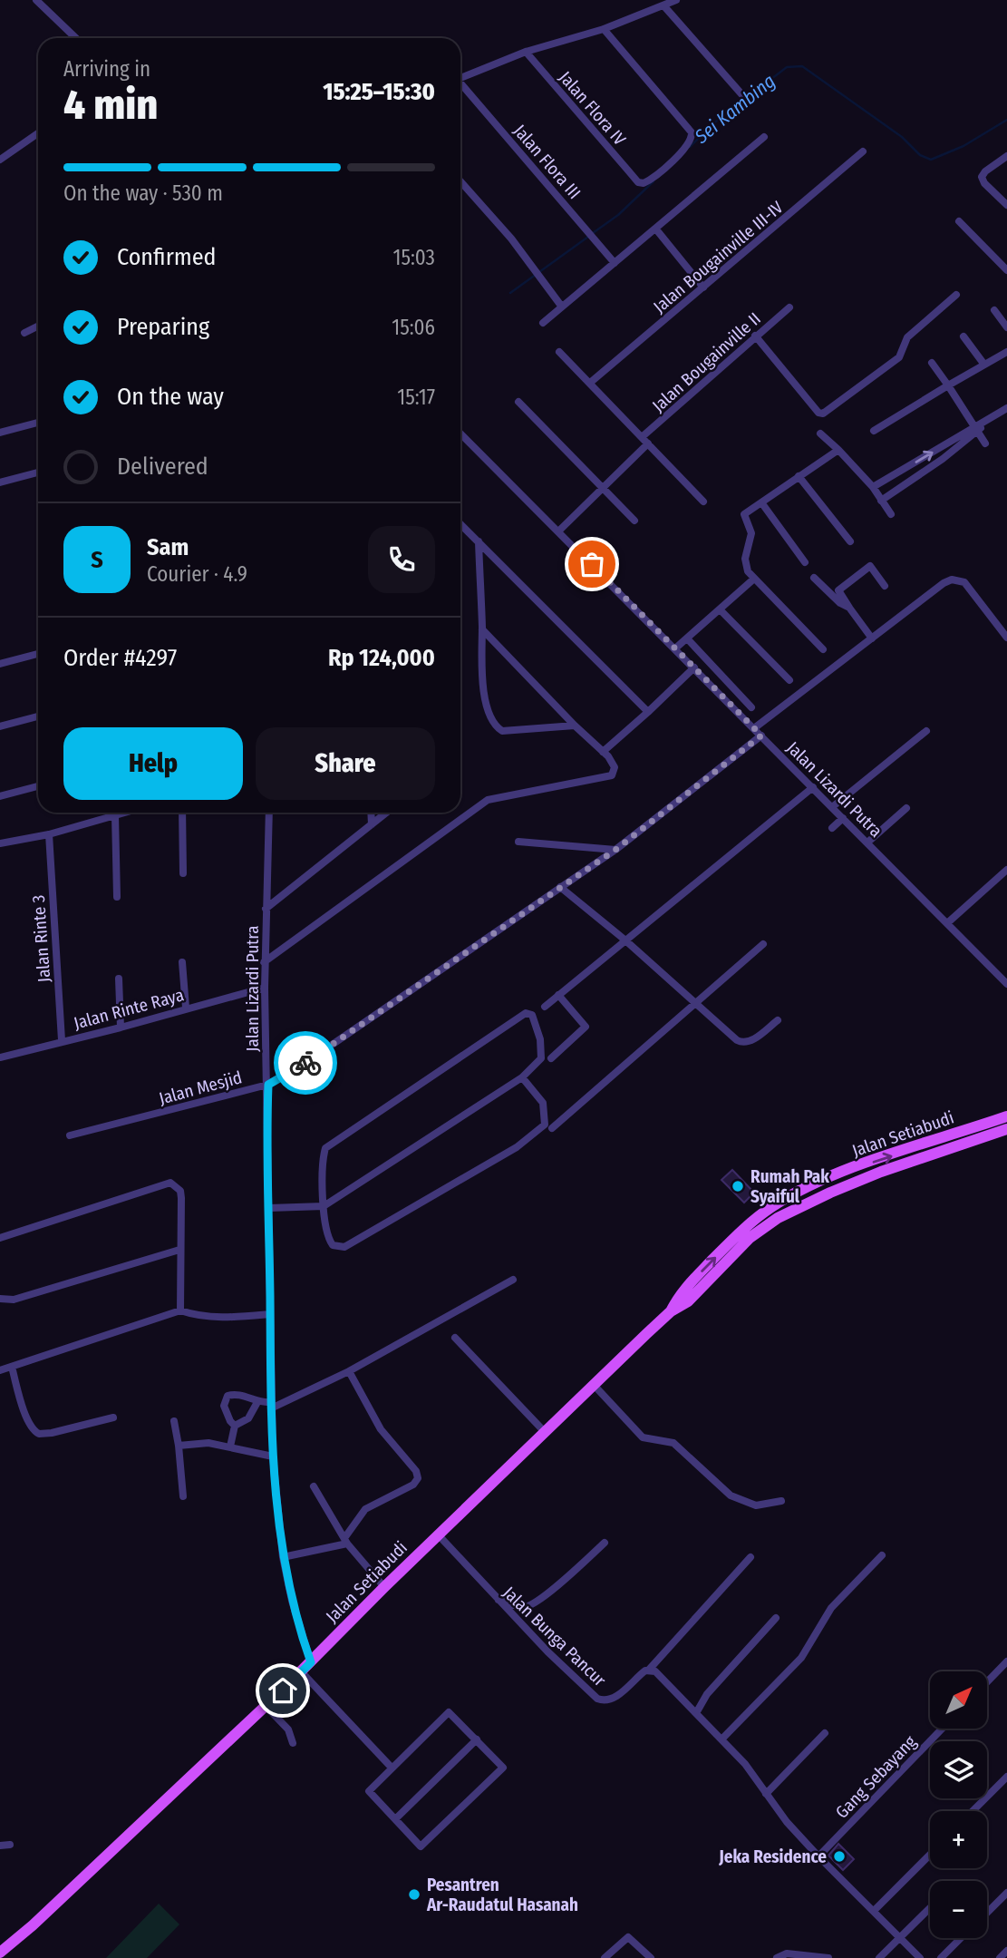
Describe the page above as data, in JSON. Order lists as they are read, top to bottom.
{
  "streets": {
    "main road": ["Jalan Setiabudi"],
    "street": [
      "Jalan Flora IV",
      "Jalan Flora III",
      "Jalan Bougainville III-IV",
      "Jalan Bougainville II",
      "Jalan Lizardi Putra",
      "Jalan Rinte 3",
      "Jalan Rinte Raya",
      "Jalan Mesjid",
      "Jalan Bunga Pancur",
      "Gang Sebayang"
    ]
  },
  "crossings": [
    ["Jalan Lizardi Putra", "Jalan Rinte Raya"],
    ["Jalan Lizardi Putra", "Jalan Mesjid"],
    ["Jalan Lizardi Putra", "Jalan Setiabudi"],
    ["Jalan Rinte 3", "Jalan Rinte Raya"],
    ["Jalan Setiabudi", "Jalan Bunga Pancur"]
  ],
  "water": ["Sei Kambing"],
  "places": ["Rumah Pak Syaiful", "Jeka Residence", "Pesantren Ar-Raudatul Hasanah"],
  "north": "top right",
  "page": {
    "heading": ["4 min", "Arriving in", "15:25–15:30"],
    "panel": [
      "Sam",
      "Courier · 4.9",
      "Order #4297",
      "Rp 124,000"
    ],
    "bar": "On the way · 530 m",
    "list": [
      ["Confirmed", "15:03"],
      ["Preparing", "15:06"],
      ["On the way", "15:17"],
      "Delivered"
    ],
    "round": "S",
    "buttons": ["Help", "Share"],
    "map_buttons": ["+", "−"]
  }
}
